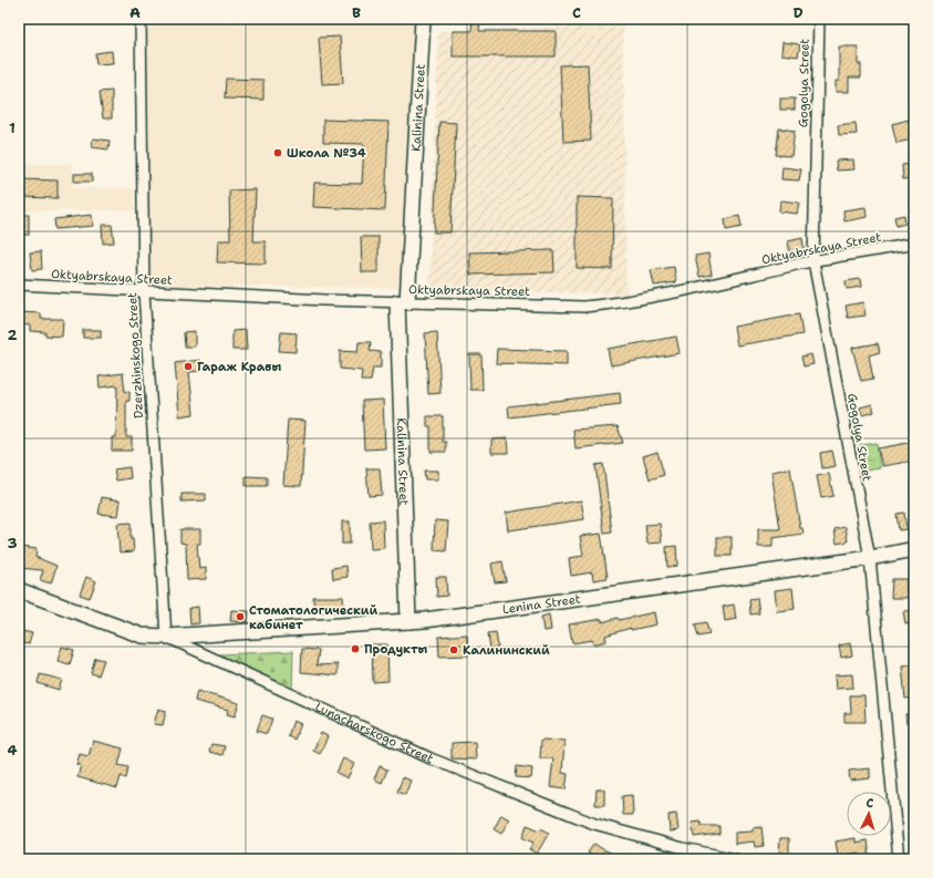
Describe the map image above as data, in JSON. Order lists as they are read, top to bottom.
{
  "streets": {
    "street": [
      "Gogolya Street",
      "Kalinina Street",
      "Oktyabrskaya Street",
      "Dzerzhinskogo Street",
      "Lenina Street",
      "Lunacharskogo Street"
    ]
  },
  "crossings": [
    ["Gogolya Street", "Oktyabrskaya Street"],
    ["Gogolya Street", "Lenina Street"],
    ["Kalinina Street", "Oktyabrskaya Street"],
    ["Kalinina Street", "Lenina Street"],
    ["Oktyabrskaya Street", "Dzerzhinskogo Street"],
    ["Dzerzhinskogo Street", "Lenina Street"],
    ["Dzerzhinskogo Street", "Lunacharskogo Street"],
    ["Lenina Street", "Lunacharskogo Street"]
  ],
  "places": [
    "Школа №34",
    "Гараж Кравы",
    "Стоматологический кабинет",
    "Продукты",
    "Калининский"
  ],
  "north": "top",
  "grid": {
    "columns": [
      "A",
      "B",
      "C",
      "D"
    ],
    "rows": [
      "1",
      "2",
      "3",
      "4"
    ]
  }
}
